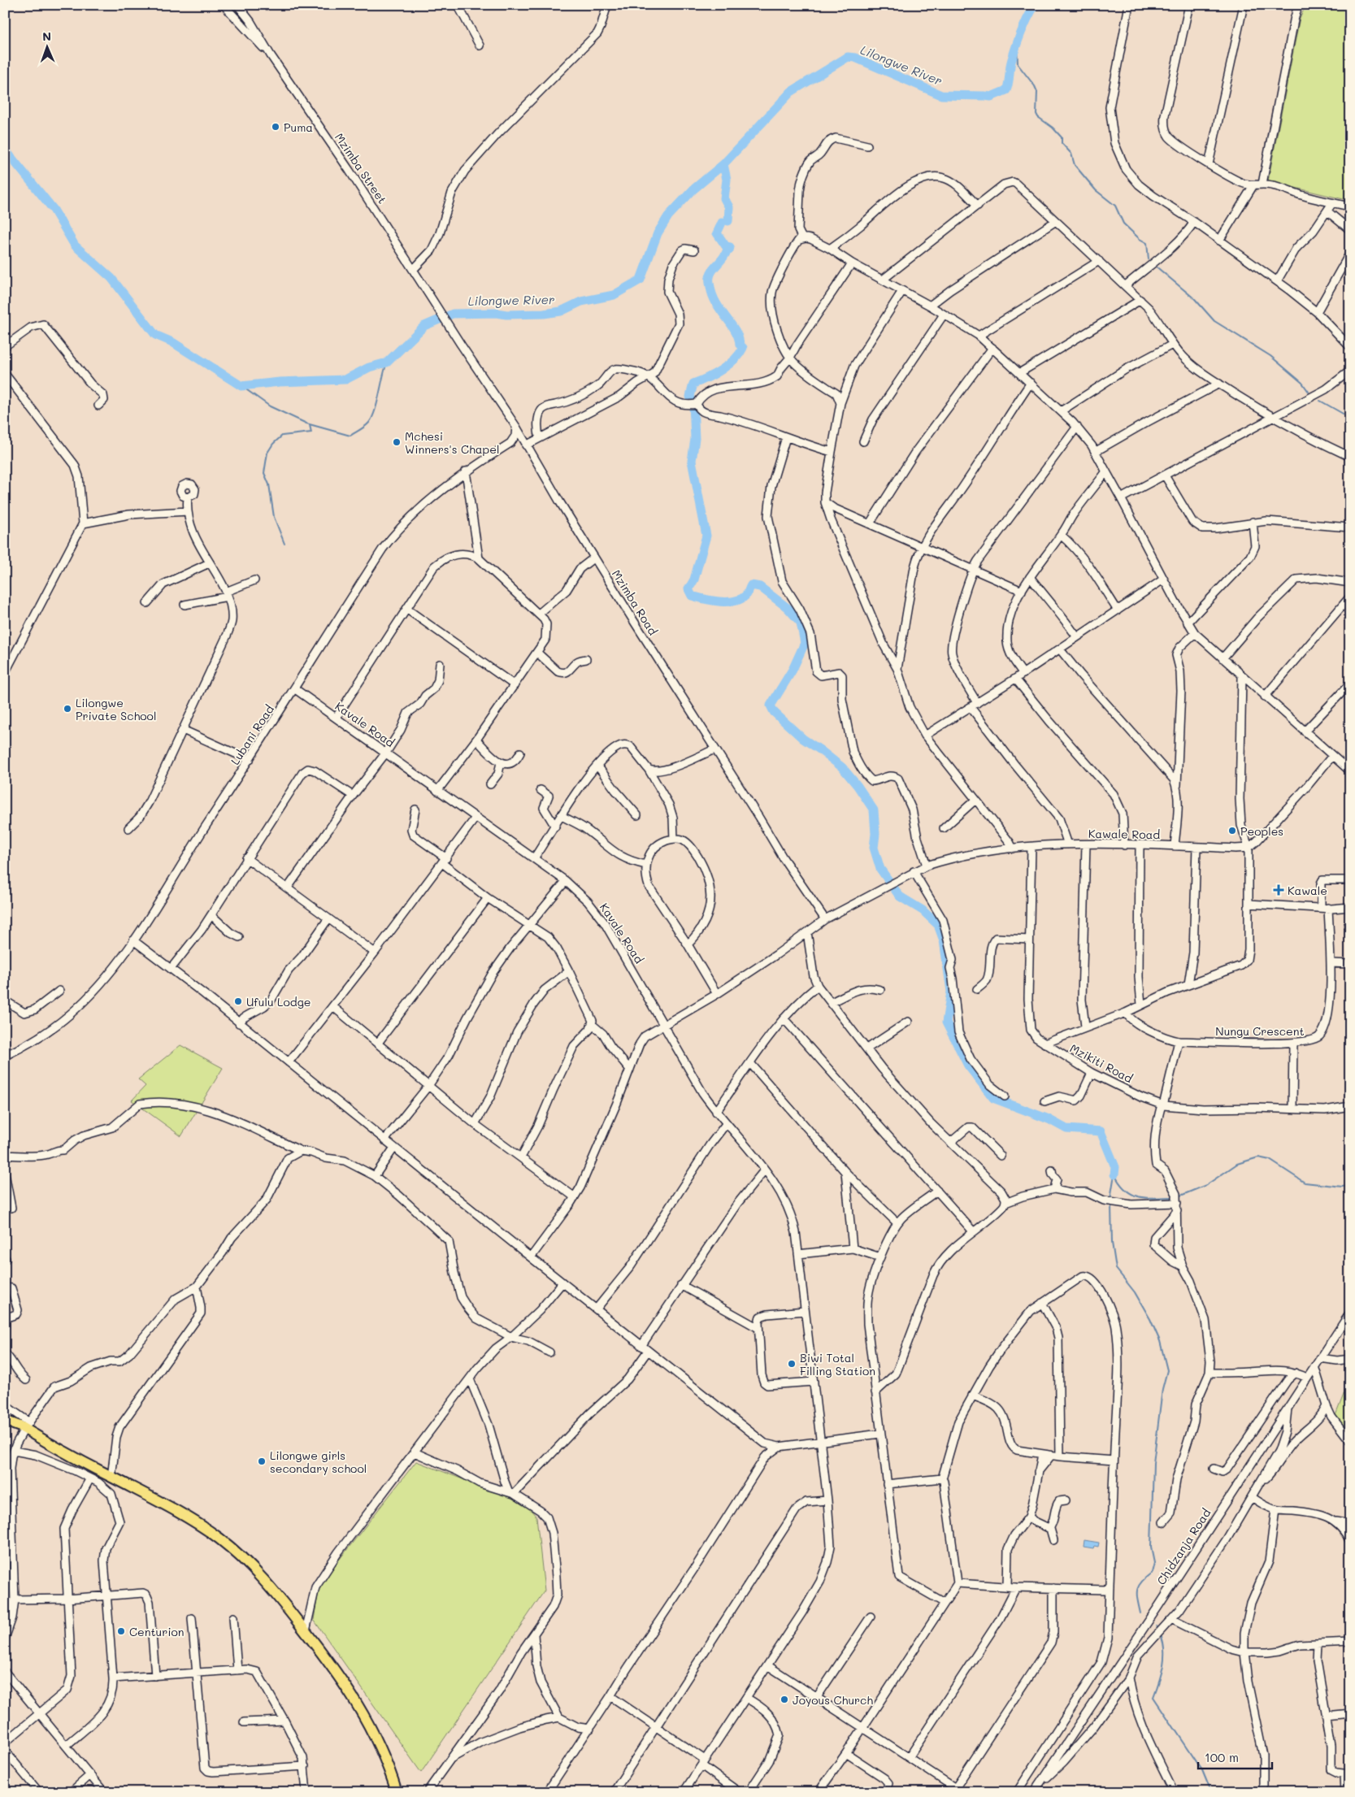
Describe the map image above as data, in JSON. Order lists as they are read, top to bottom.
{
  "streets": {
    "street": [
      "Mzimba Street",
      "Mzimba Road",
      "Kavale Road",
      "Lubani Road",
      "Kawale Road",
      "Nungu Crescent",
      "Mzikiti Road",
      "Chidzanja Road"
    ]
  },
  "crossings": [
    ["Mzimba Street", "Mzimba Road"],
    ["Mzimba Road", "Lubani Road"],
    ["Mzimba Road", "Kawale Road"],
    ["Kavale Road", "Lubani Road"],
    ["Kawale Road", "Mzikiti Road"]
  ],
  "water": ["Lilongwe River"],
  "places": {
    "other": [
      "Puma",
      "Mchesi Winners's Chapel",
      "Lilongwe Private School",
      "Peoples",
      "Ufulu Lodge",
      "Biwi Total Filling Station",
      "Lilongwe girls secondary school",
      "Centurion",
      "Joyous Church"
    ],
    "health": ["Kawale"]
  },
  "scale_bar": "100 m",
  "north": "top"
}
